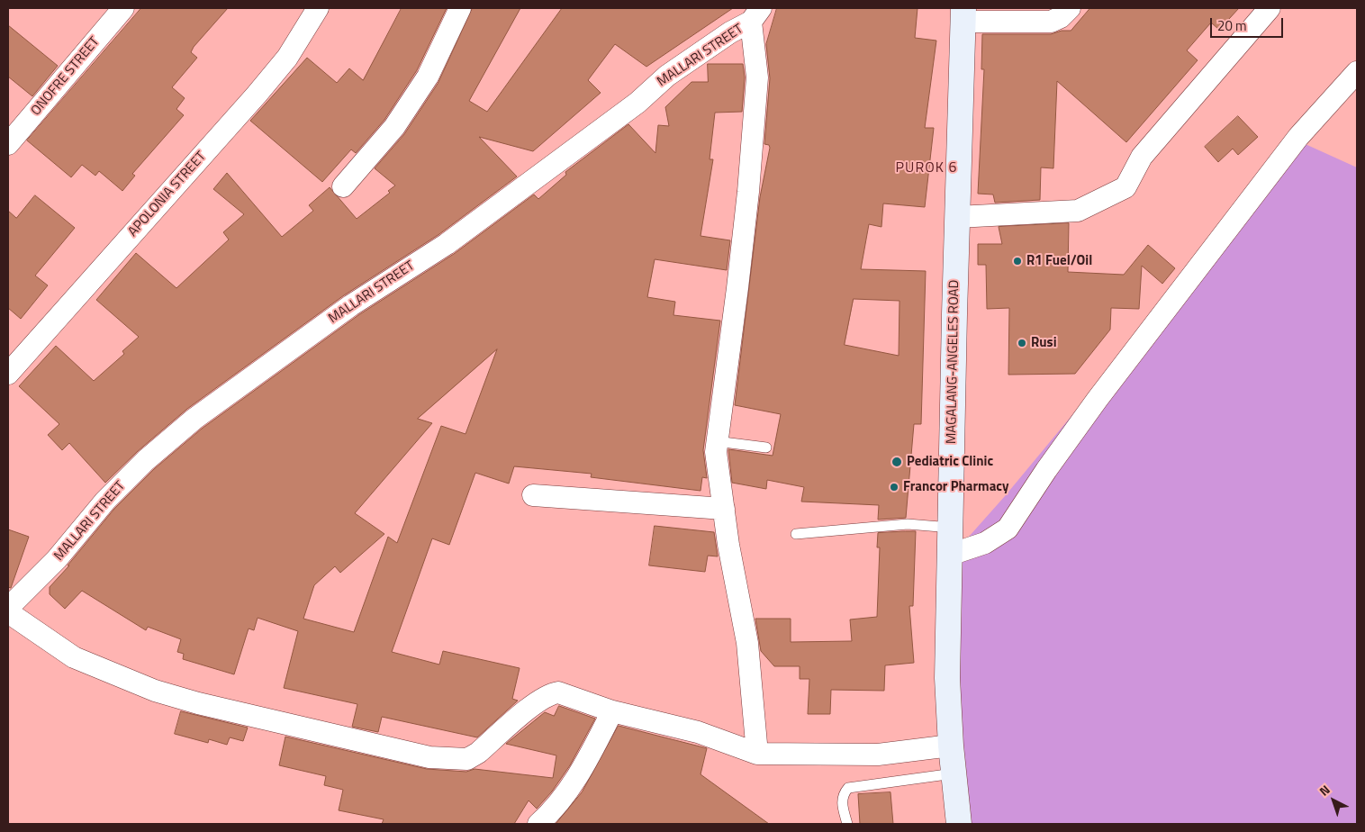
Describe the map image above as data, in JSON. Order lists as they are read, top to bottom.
{
  "streets": {
    "main road": ["MAGALANG-ANGELES ROAD"],
    "street": ["MALLARI STREET", "ONOFRE STREET", "APOLONIA STREET"]
  },
  "districts": ["PUROK 6"],
  "places": [
    "R1 Fuel/Oil",
    "Rusi",
    "Pediatric Clinic",
    "Francor Pharmacy"
  ],
  "scale_bar": "20 m",
  "north": "top left"
}
